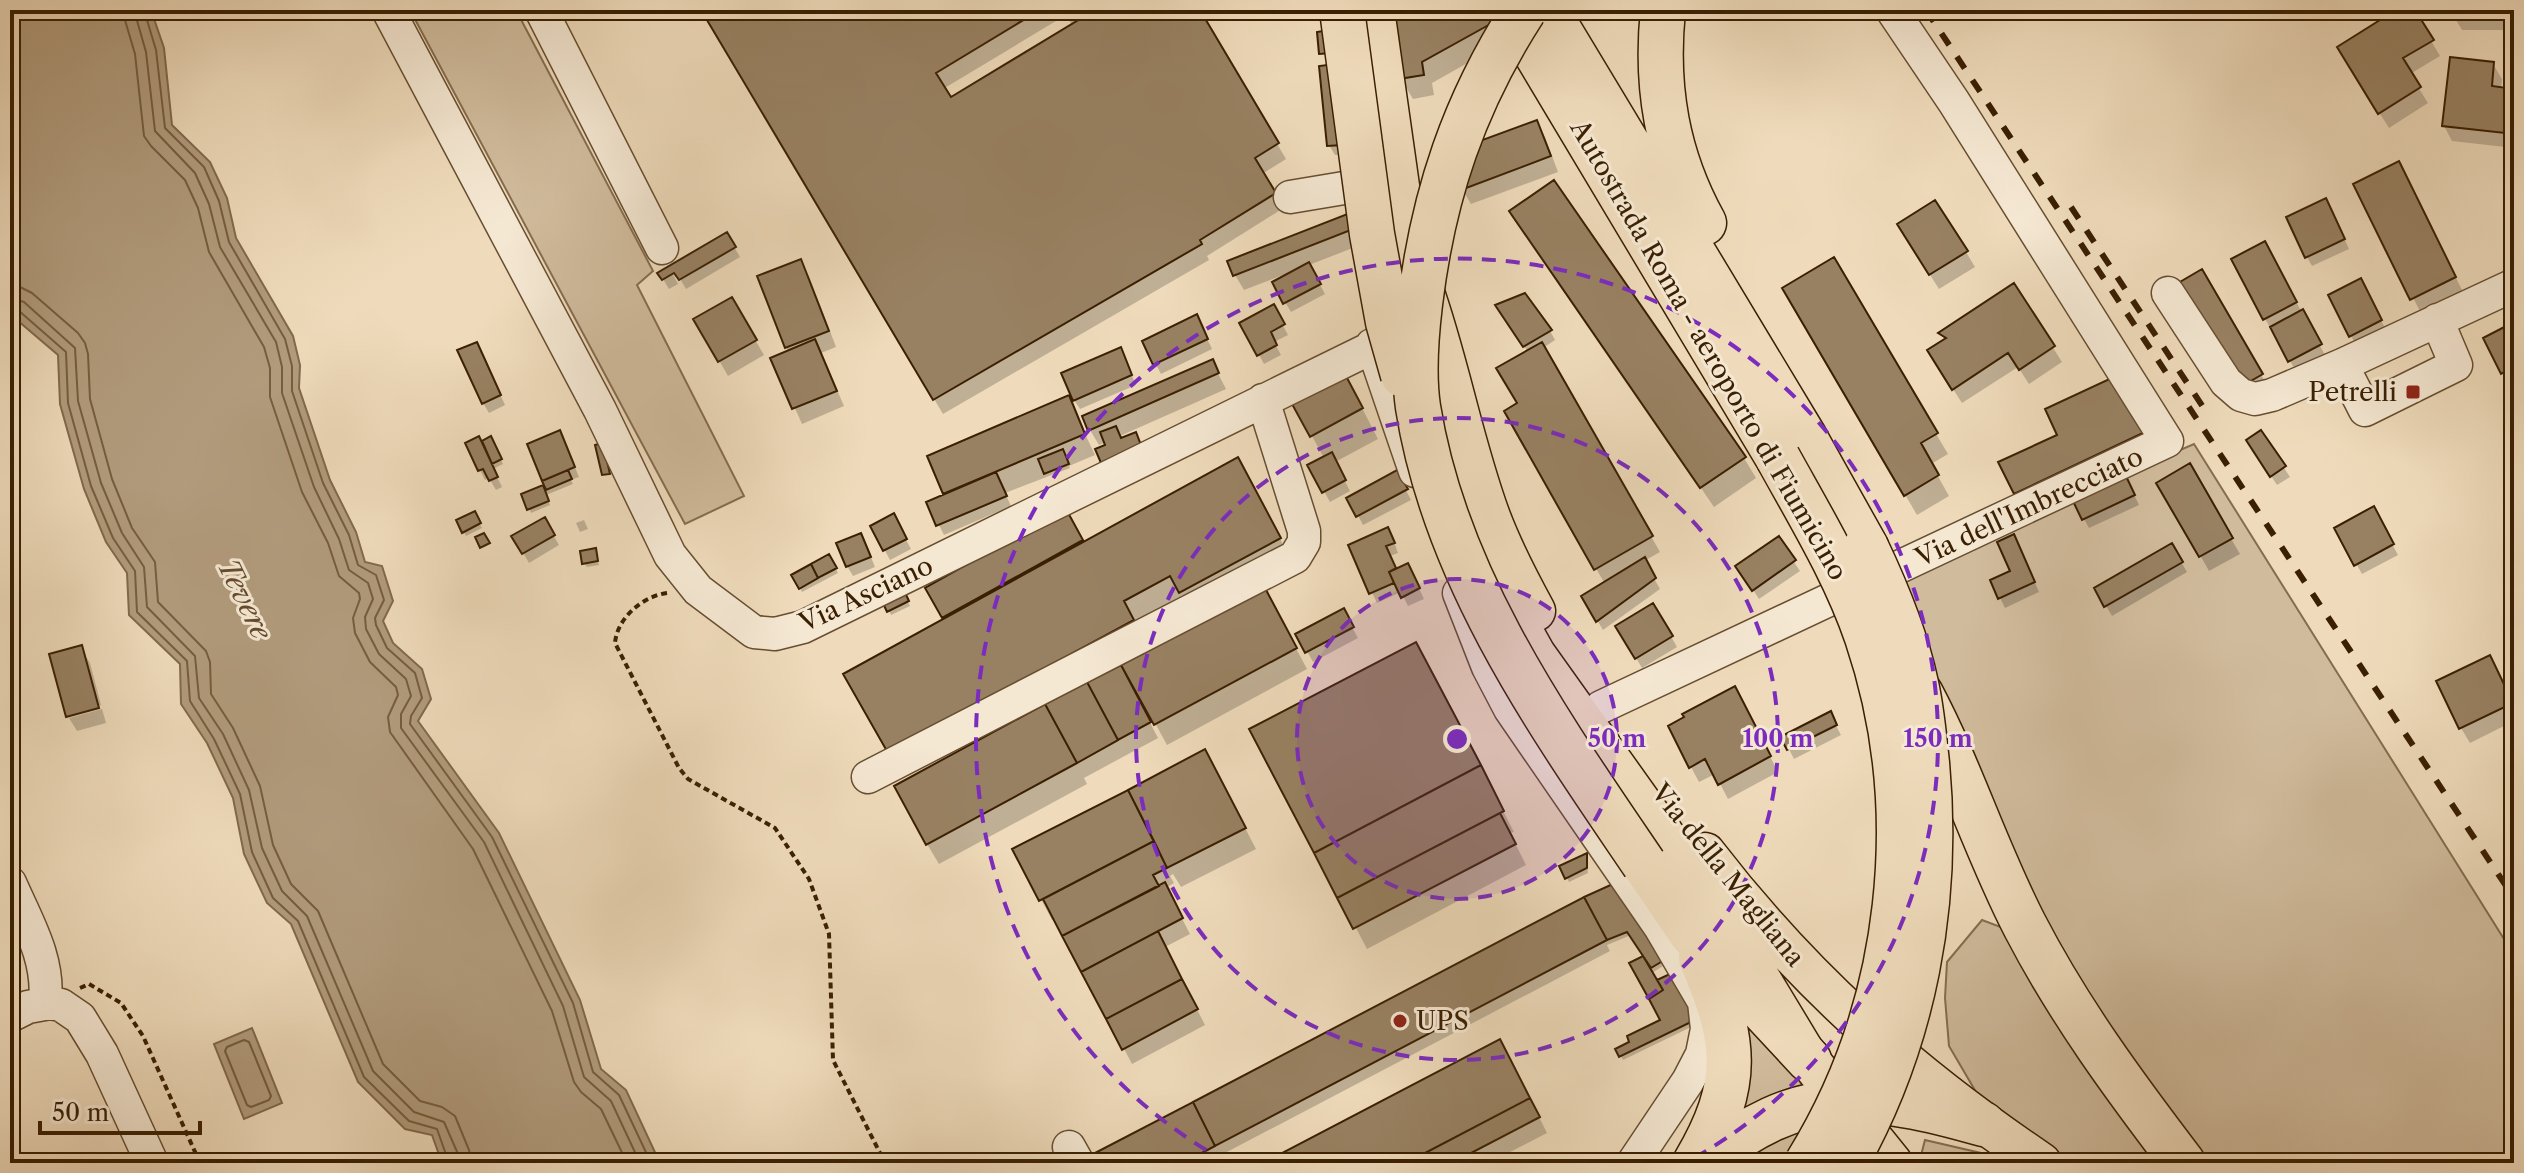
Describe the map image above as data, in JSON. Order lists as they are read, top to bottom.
{
  "streets": {
    "highway": ["Autostrada Roma - aeroporto di Fiumicino"],
    "main road": ["Via della Magliana"],
    "street": ["Via dell'Imbrecciato", "Via Asciano"]
  },
  "crossings": [
    ["Via dell'Imbrecciato", "Via della Magliana"],
    ["Via Asciano", "Via della Magliana"]
  ],
  "water": ["Tevere"],
  "places": {
    "transit": ["Petrelli"],
    "other": ["UPS"]
  },
  "scale_bar": "50 m",
  "rings": ["50 m", "100 m", "150 m"]
}
